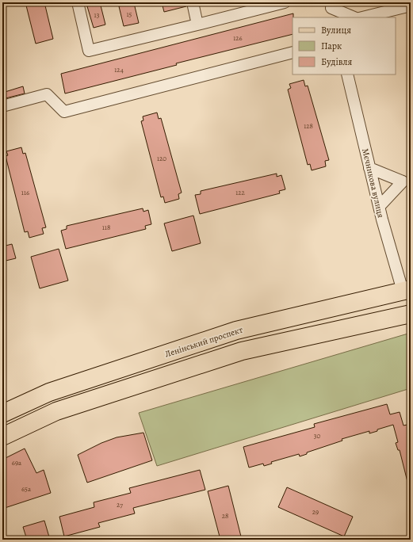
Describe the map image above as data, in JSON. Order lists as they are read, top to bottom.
{
  "streets": {
    "main road": ["Ленінський проспект"],
    "street": ["Мєчникова вулиця"]
  },
  "crossings": [
    ["Мєчникова вулиця", "Ленінський проспект"]
  ],
  "house_numbers": [
    "15",
    "13",
    "126",
    "124",
    "128",
    "120",
    "116",
    "122",
    "118",
    "30",
    "69а",
    "65а",
    "27",
    "29",
    "28"
  ],
  "legend": ["Вулиця", "Парк", "Будівля"]
}
